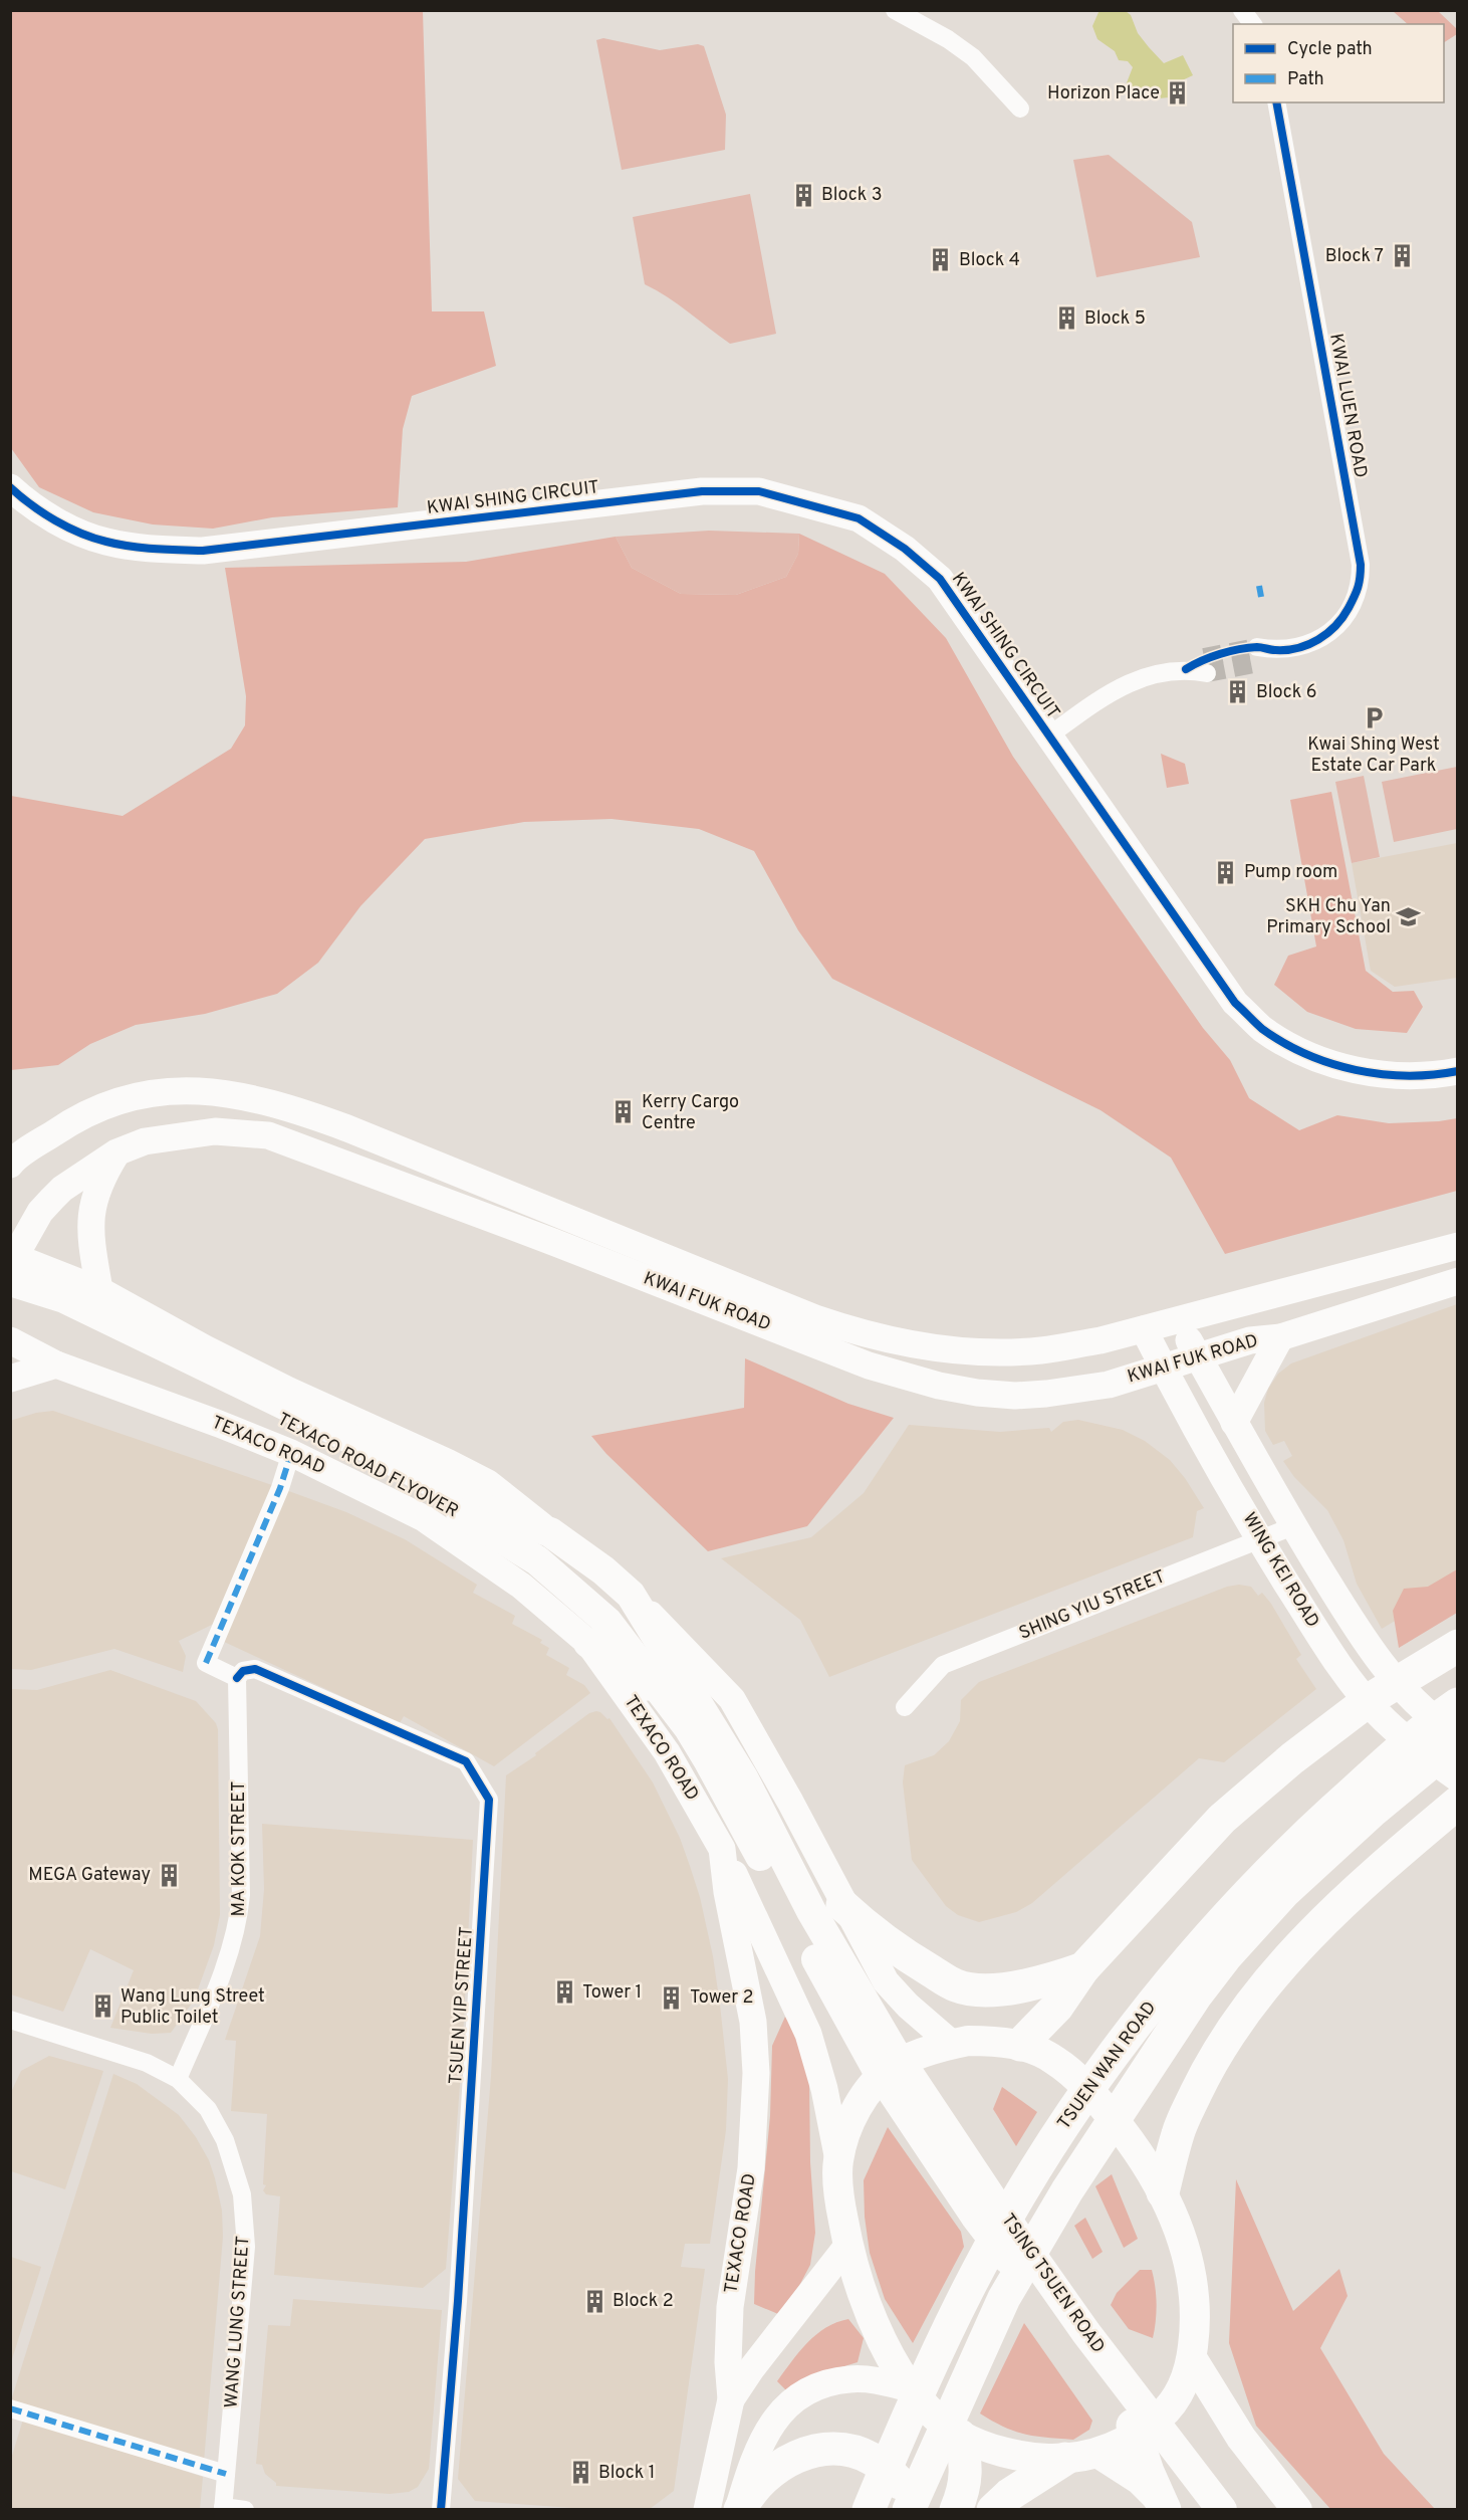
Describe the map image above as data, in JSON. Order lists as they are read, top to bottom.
{
  "streets": {
    "highway": ["TSUEN WAN ROAD"],
    "main road": [
      "KWAI SHING CIRCUIT",
      "KWAI FUK ROAD",
      "TEXACO ROAD",
      "TEXACO ROAD FLYOVER",
      "WING KEI ROAD",
      "TSING TSUEN ROAD"
    ],
    "street": [
      "KWAI LUEN ROAD",
      "SHING YIU STREET",
      "MA KOK STREET",
      "TSUEN YIP STREET",
      "WANG LUNG STREET"
    ]
  },
  "crossings": [
    ["KWAI FUK ROAD", "TEXACO ROAD"],
    ["KWAI FUK ROAD", "TEXACO ROAD FLYOVER"],
    ["KWAI FUK ROAD", "WING KEI ROAD"],
    ["TEXACO ROAD", "TEXACO ROAD FLYOVER"],
    ["TEXACO ROAD", "TSING TSUEN ROAD"],
    ["WING KEI ROAD", "SHING YIU STREET"],
    ["MA KOK STREET", "TSUEN YIP STREET"],
    ["MA KOK STREET", "WANG LUNG STREET"]
  ],
  "places": {
    "building": [
      "Horizon Place",
      "Block 3",
      "Block 7",
      "Block 4",
      "Block 5",
      "Block 6",
      "Pump room",
      "Kerry Cargo Centre",
      "MEGA Gateway",
      "Tower 1",
      "Tower 2",
      "Wang Lung Street Public Toilet",
      "Block 2",
      "Block 1"
    ],
    "parking": ["Kwai Shing West Estate Car Park"],
    "school or university": ["SKH Chu Yan Primary School"]
  },
  "legend": ["Cycle path", "Path"]
}
